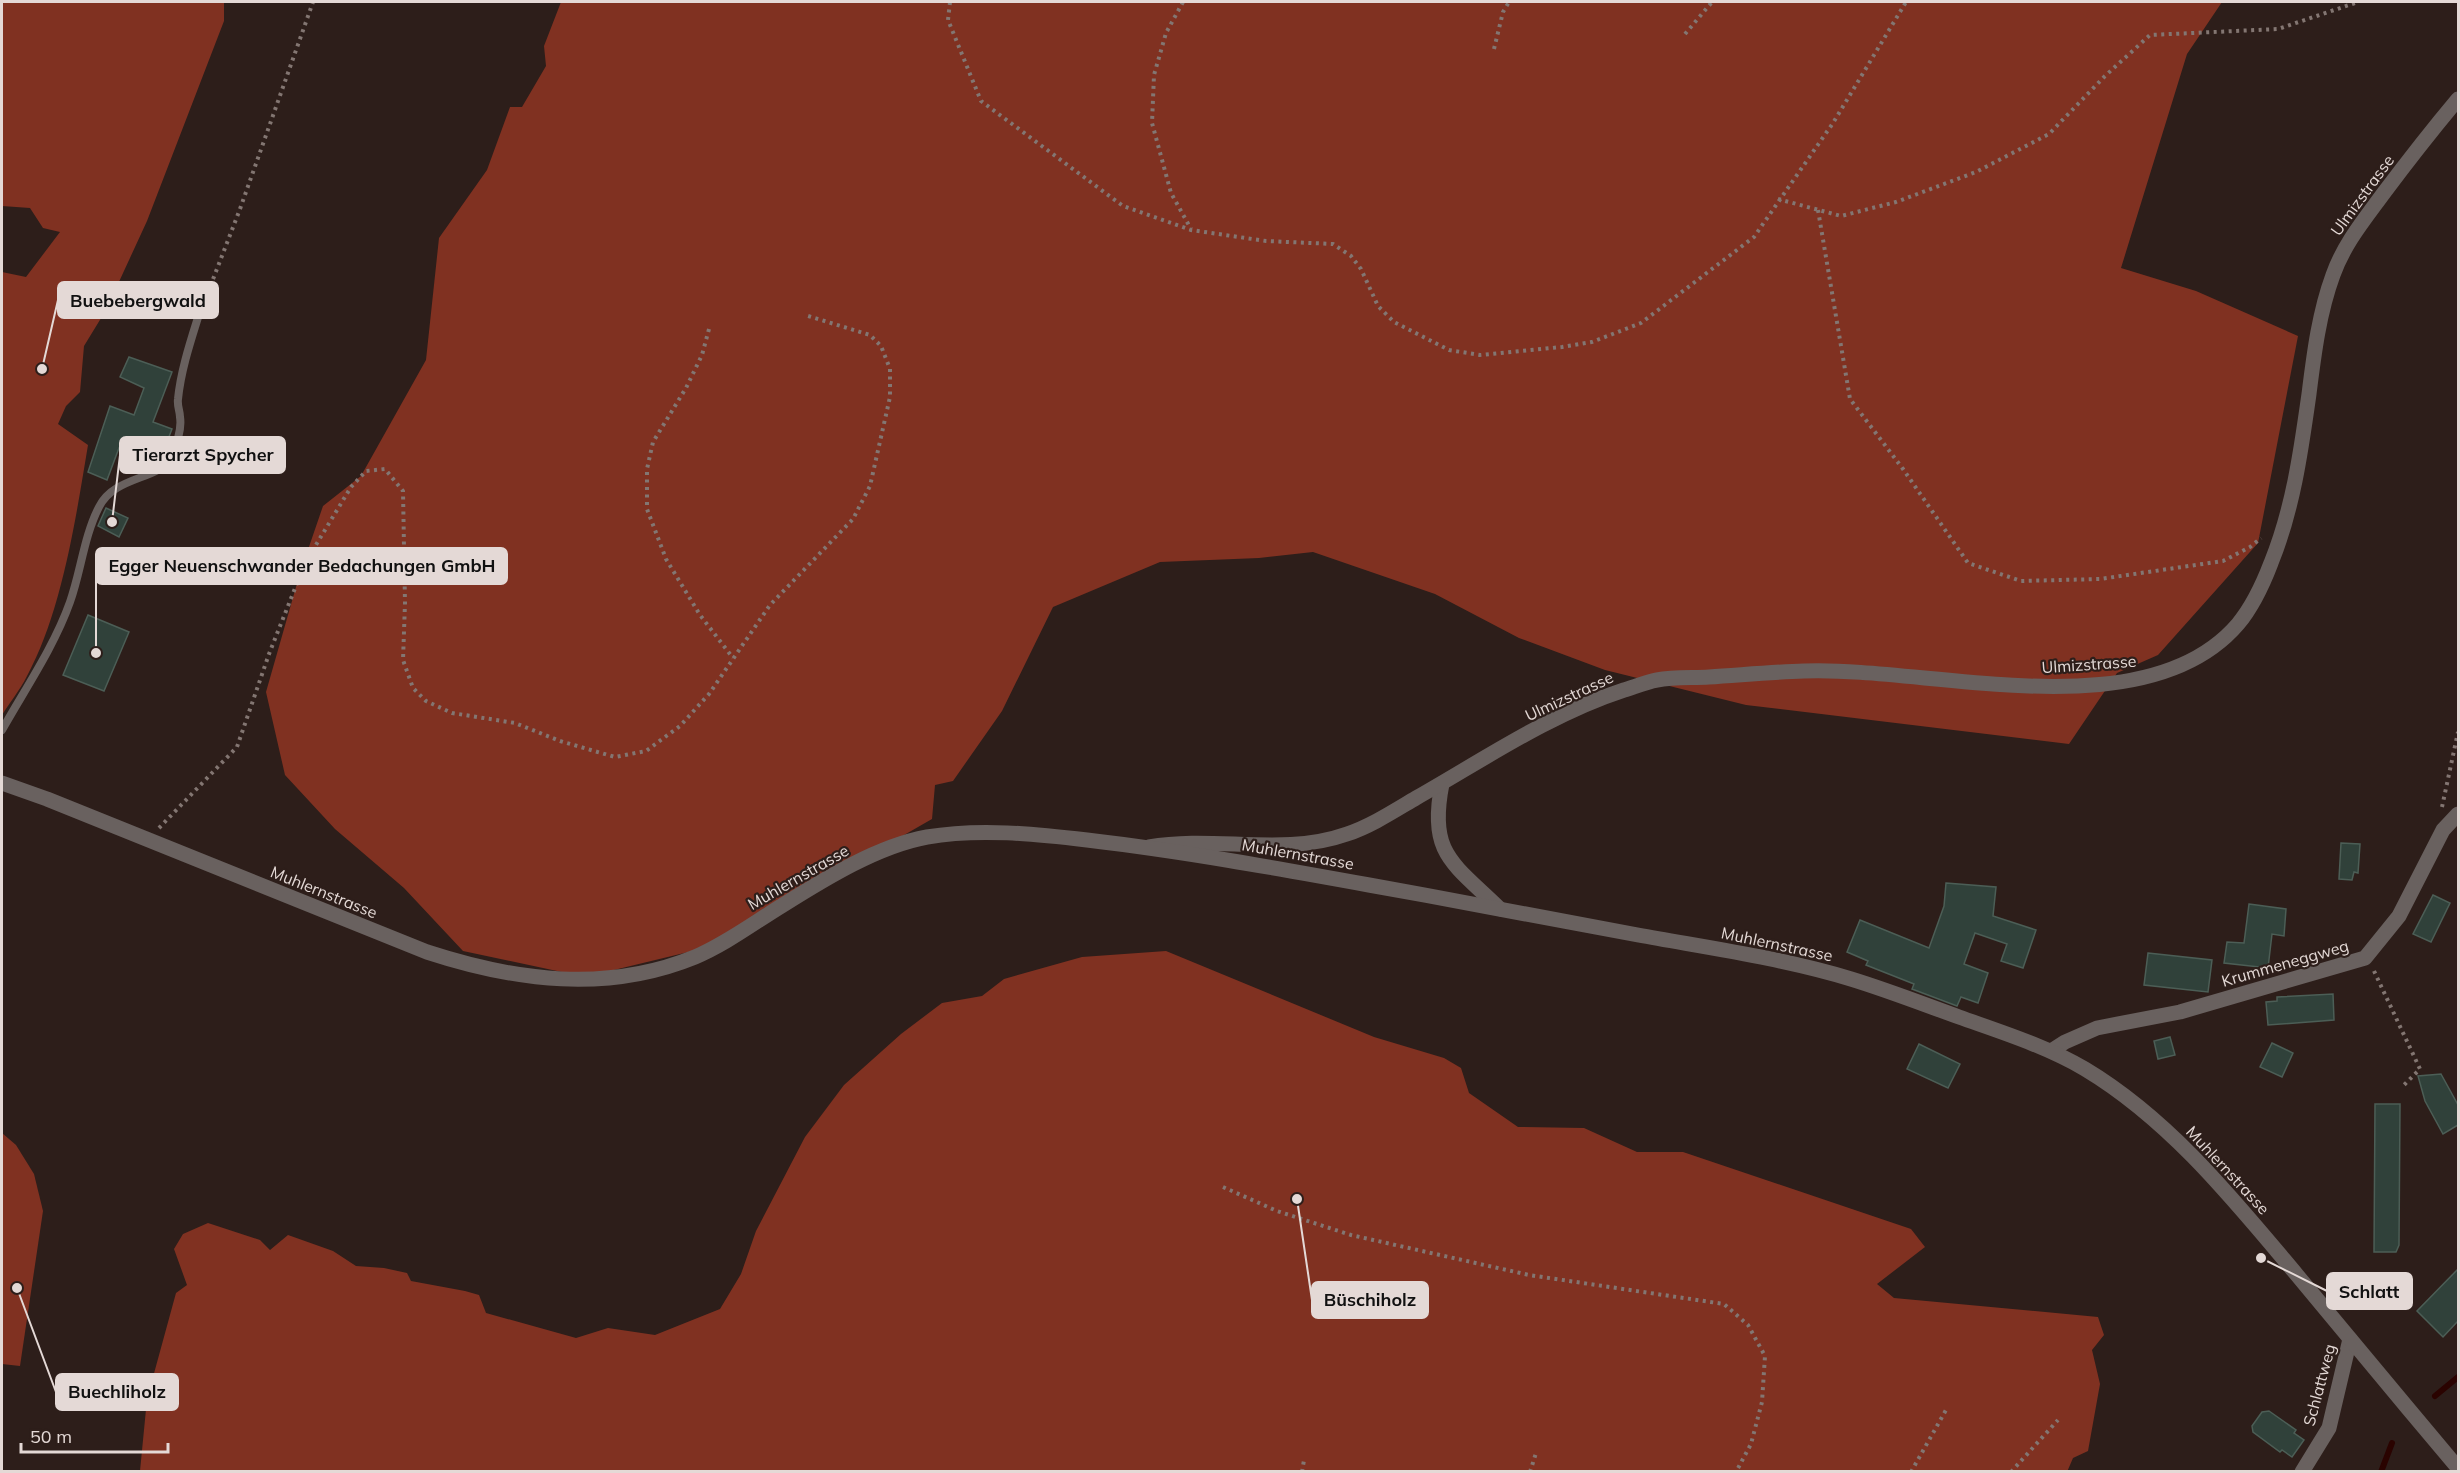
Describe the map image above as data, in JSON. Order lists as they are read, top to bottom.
{
  "streets": {
    "street": [
      "Ulmizstrasse",
      "Muhlernstrasse",
      "Krummeneggweg",
      "Schlattweg"
    ]
  },
  "crossings": [
    ["Ulmizstrasse", "Muhlernstrasse"],
    ["Muhlernstrasse", "Krummeneggweg"],
    ["Muhlernstrasse", "Schlattweg"]
  ],
  "places": [
    "Buebebergwald",
    "Tierarzt Spycher",
    "Egger Neuenschwander Bedachungen GmbH",
    "Büschiholz",
    "Schlatt",
    "Buechliholz"
  ],
  "scale_bar": "50 m"
}
